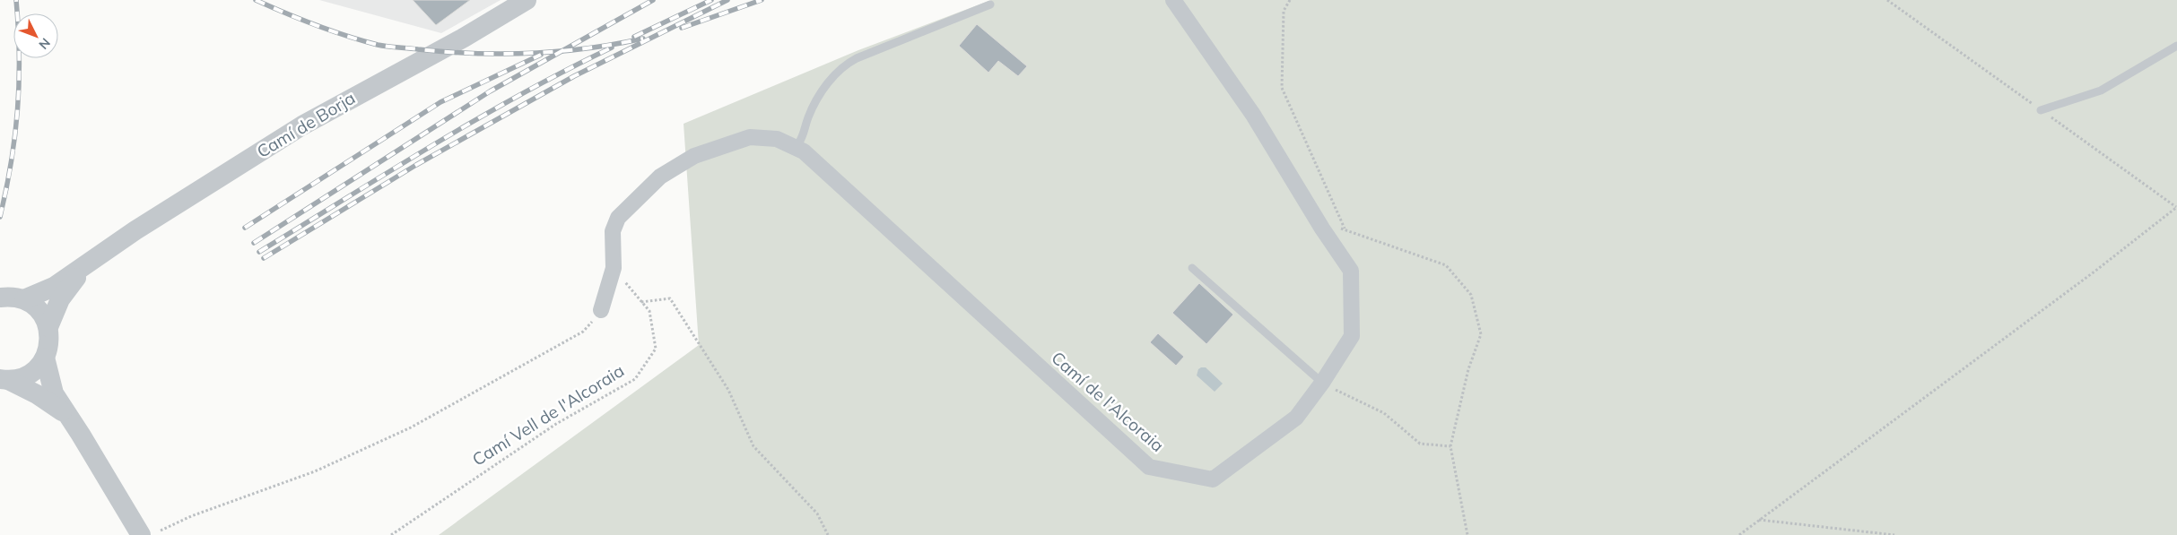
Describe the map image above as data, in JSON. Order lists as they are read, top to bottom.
{
  "streets": {
    "street": ["Camí de Borja", "Camí de l'Alcoraia"],
    "path": ["Camí Vell de l'Alcoraia"]
  },
  "crossings": [
    ["Camí de l'Alcoraia", "Camí Vell de l'Alcoraia"]
  ],
  "north": "bottom right"
}
